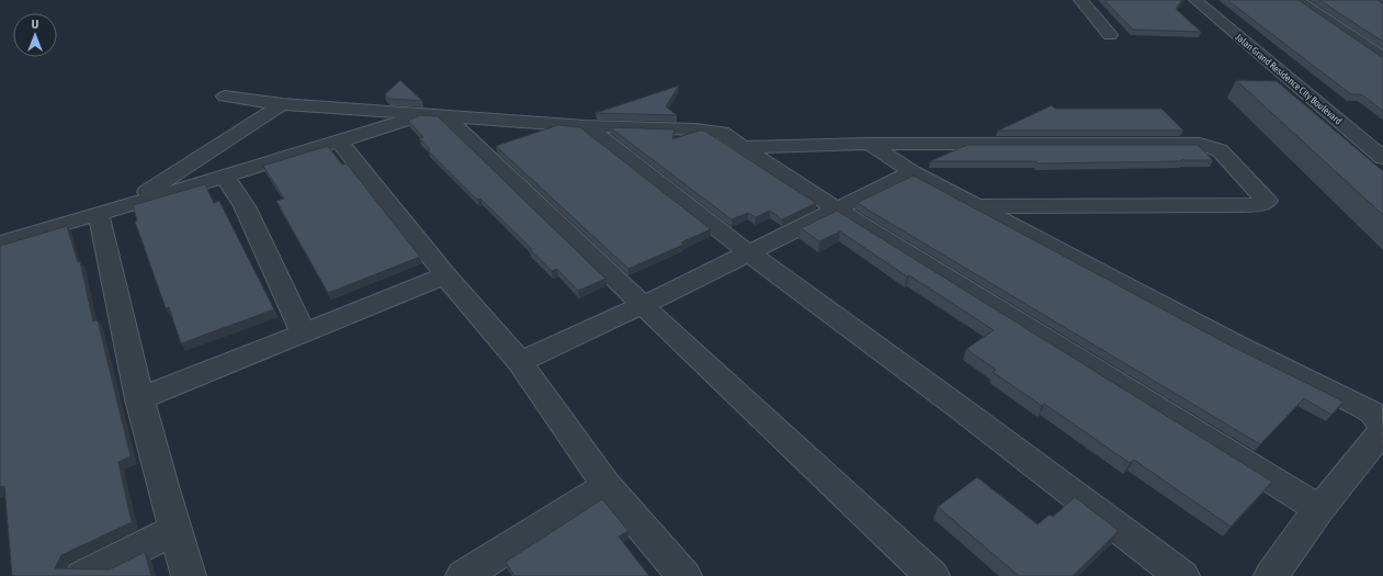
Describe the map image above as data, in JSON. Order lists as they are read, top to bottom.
{
  "streets": {
    "street": ["Jalan Grand Residence City Boulevard"]
  },
  "north": "top"
}
